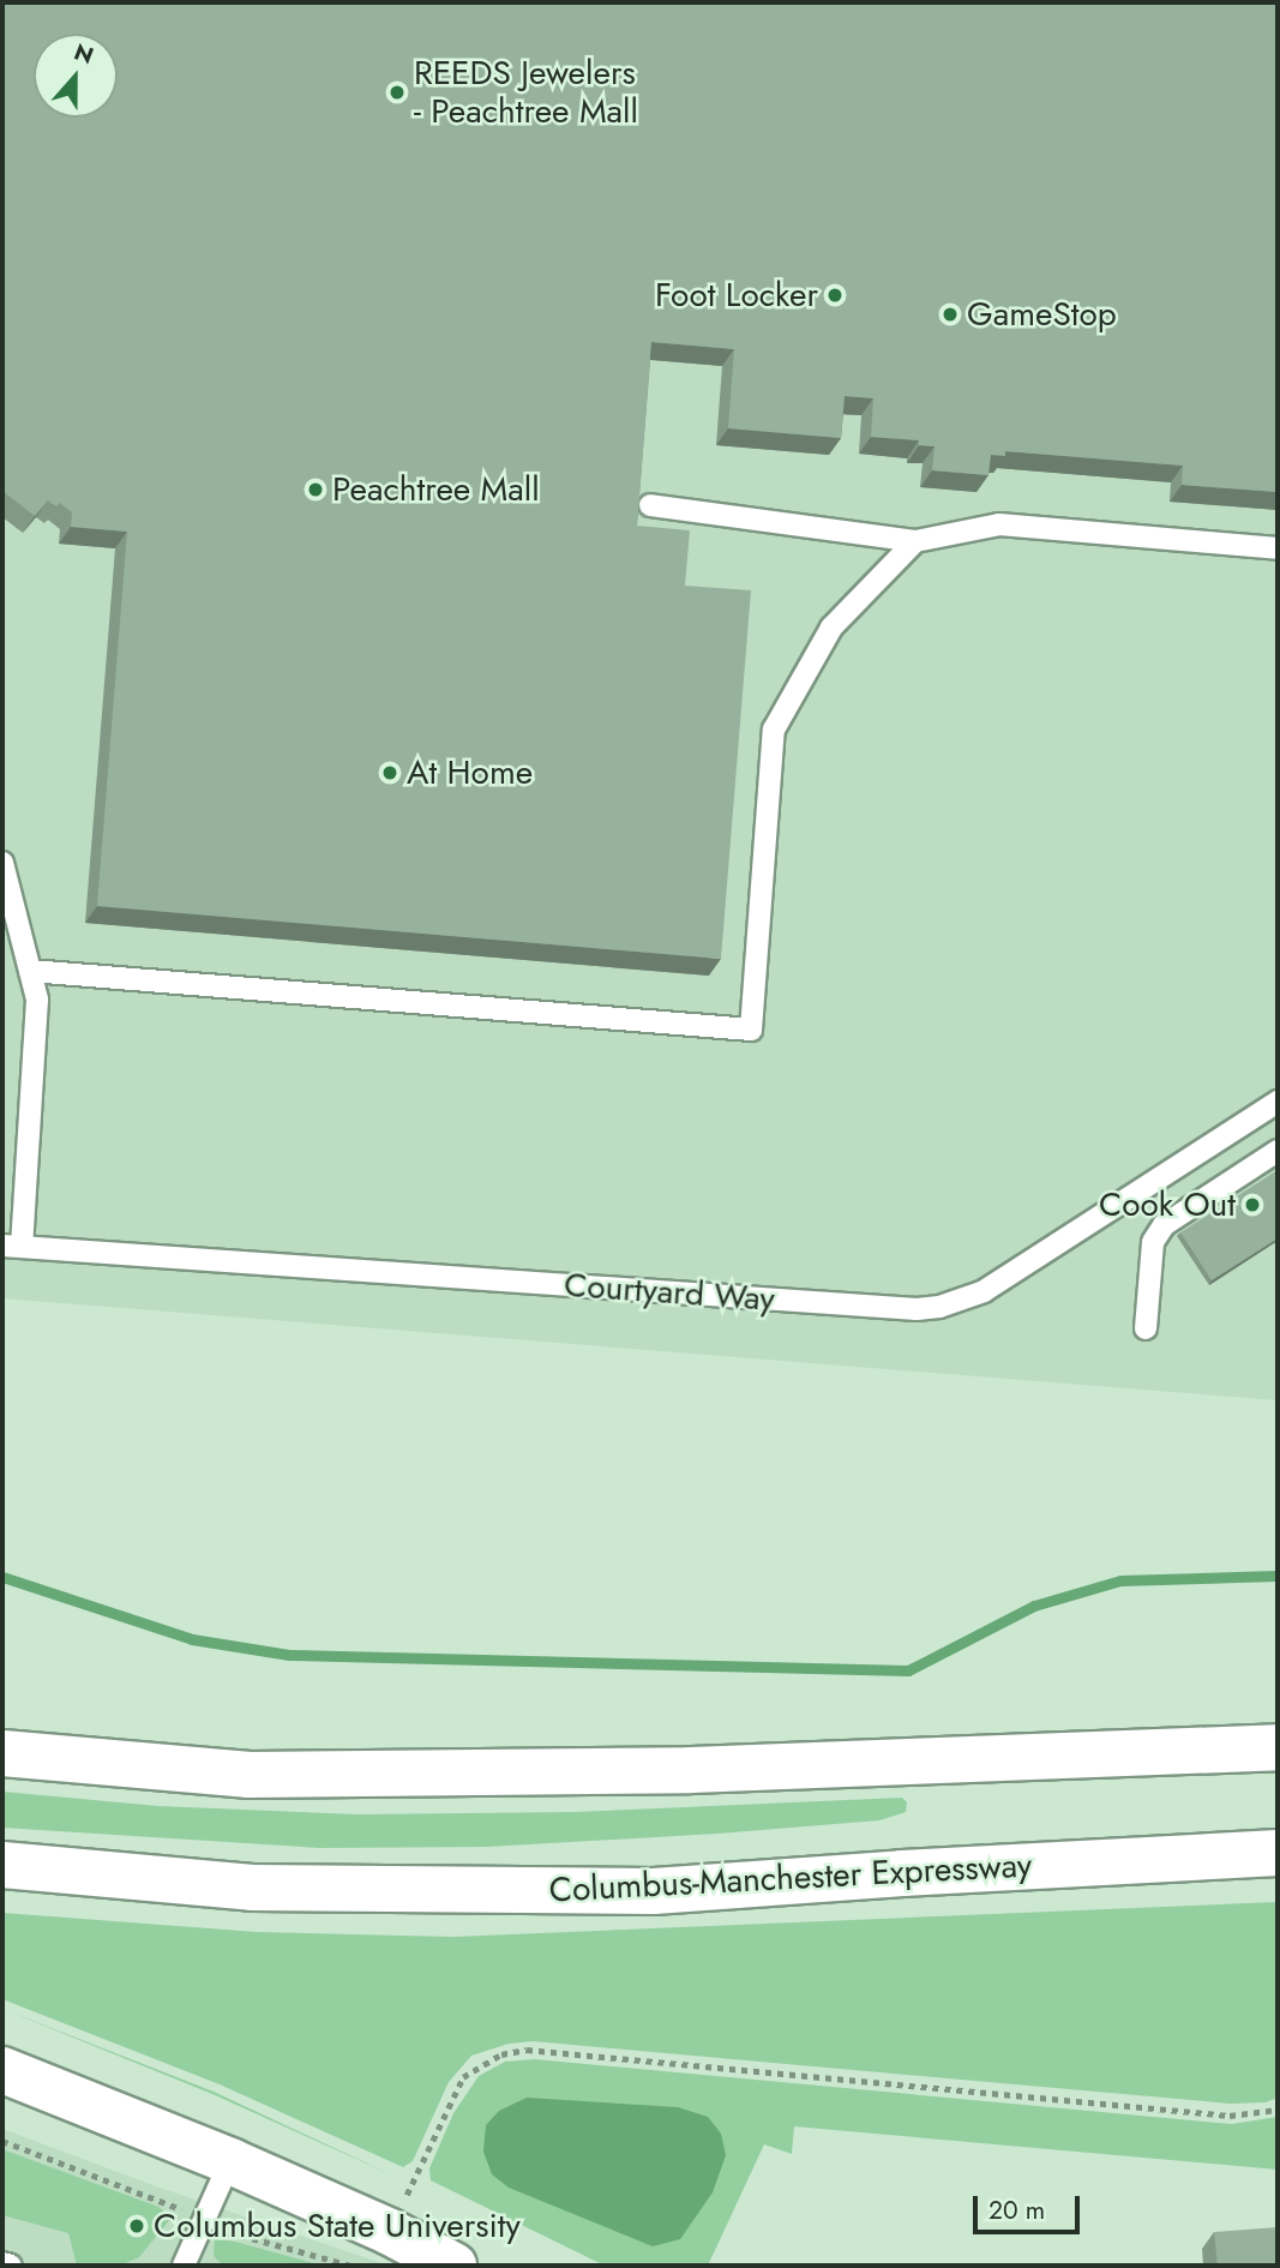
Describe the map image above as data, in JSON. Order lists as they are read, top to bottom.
{
  "streets": {
    "main road": ["Columbus-Manchester Expressway"],
    "lane": ["Courtyard Way"]
  },
  "places": [
    "REEDS Jewelers - Peachtree Mall",
    "Foot Locker",
    "GameStop",
    "Peachtree Mall",
    "At Home",
    "Cook Out",
    "Columbus State University"
  ],
  "scale_bar": "20 m",
  "north": "top"
}
